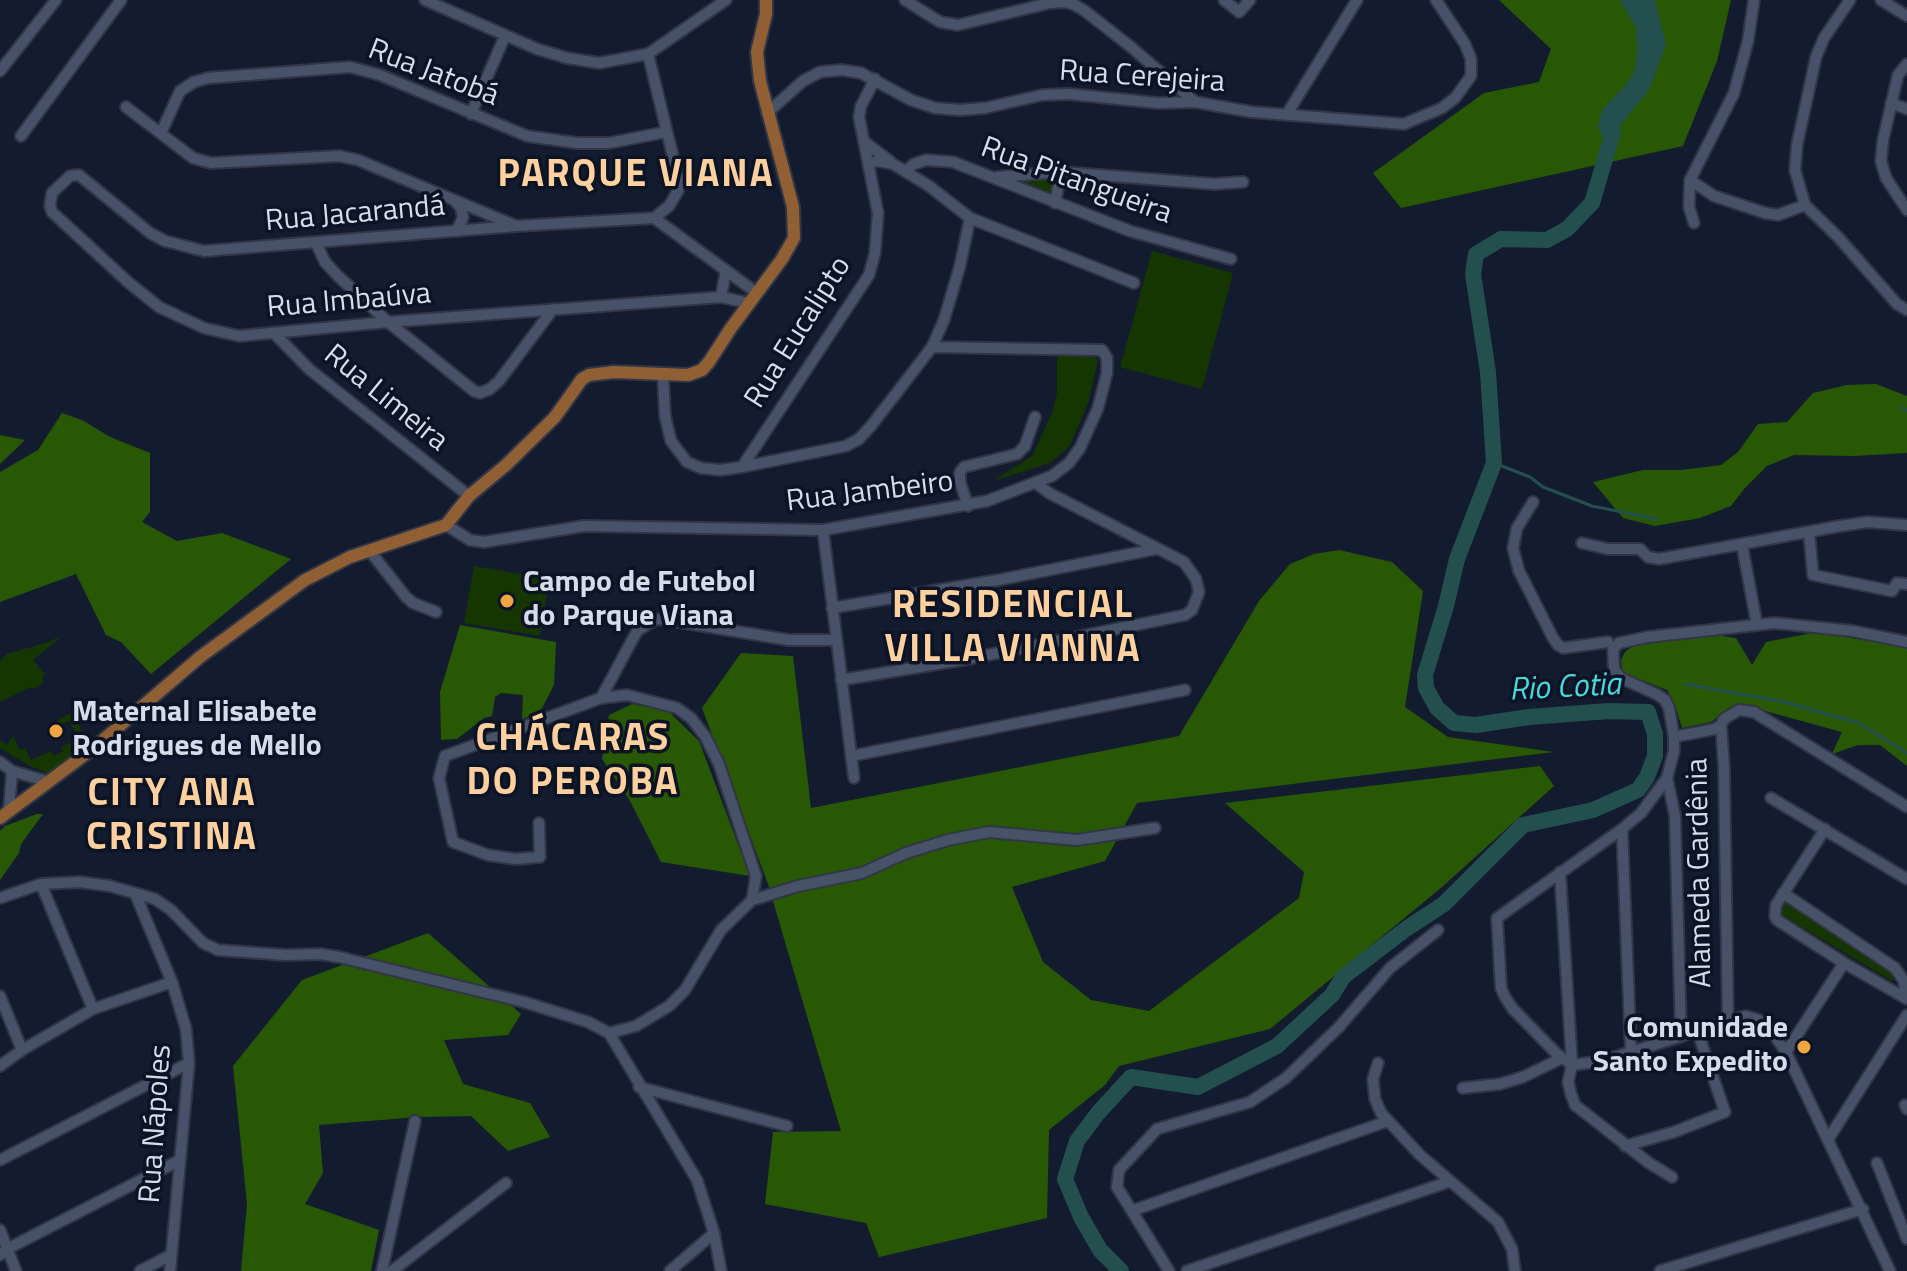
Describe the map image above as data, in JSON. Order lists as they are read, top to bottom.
{
  "streets": {
    "street": [
      "Rua Jatobá",
      "Rua Cerejeira",
      "Rua Pitangueira",
      "Rua Jacarandá",
      "Rua Imbaúva",
      "Rua Eucalipto",
      "Rua Limeira",
      "Rua Jambeiro",
      "Alameda Gardênia",
      "Rua Nápoles"
    ]
  },
  "crossings": [
    ["Rua Cerejeira", "Rua Eucalipto"],
    ["Rua Jacarandá", "Rua Imbaúva"],
    ["Rua Imbaúva", "Rua Limeira"]
  ],
  "districts": [
    "PARQUE VIANA",
    "RESIDENCIAL VILLA VIANNA",
    "CHÁCARAS DO PEROBA",
    "CITY ANA CRISTINA"
  ],
  "water": ["Rio Cotia"],
  "places": ["Campo de Futebol do Parque Viana", "Maternal Elisabete Rodrigues de Mello", "Comunidade Santo Expedito"]
}
